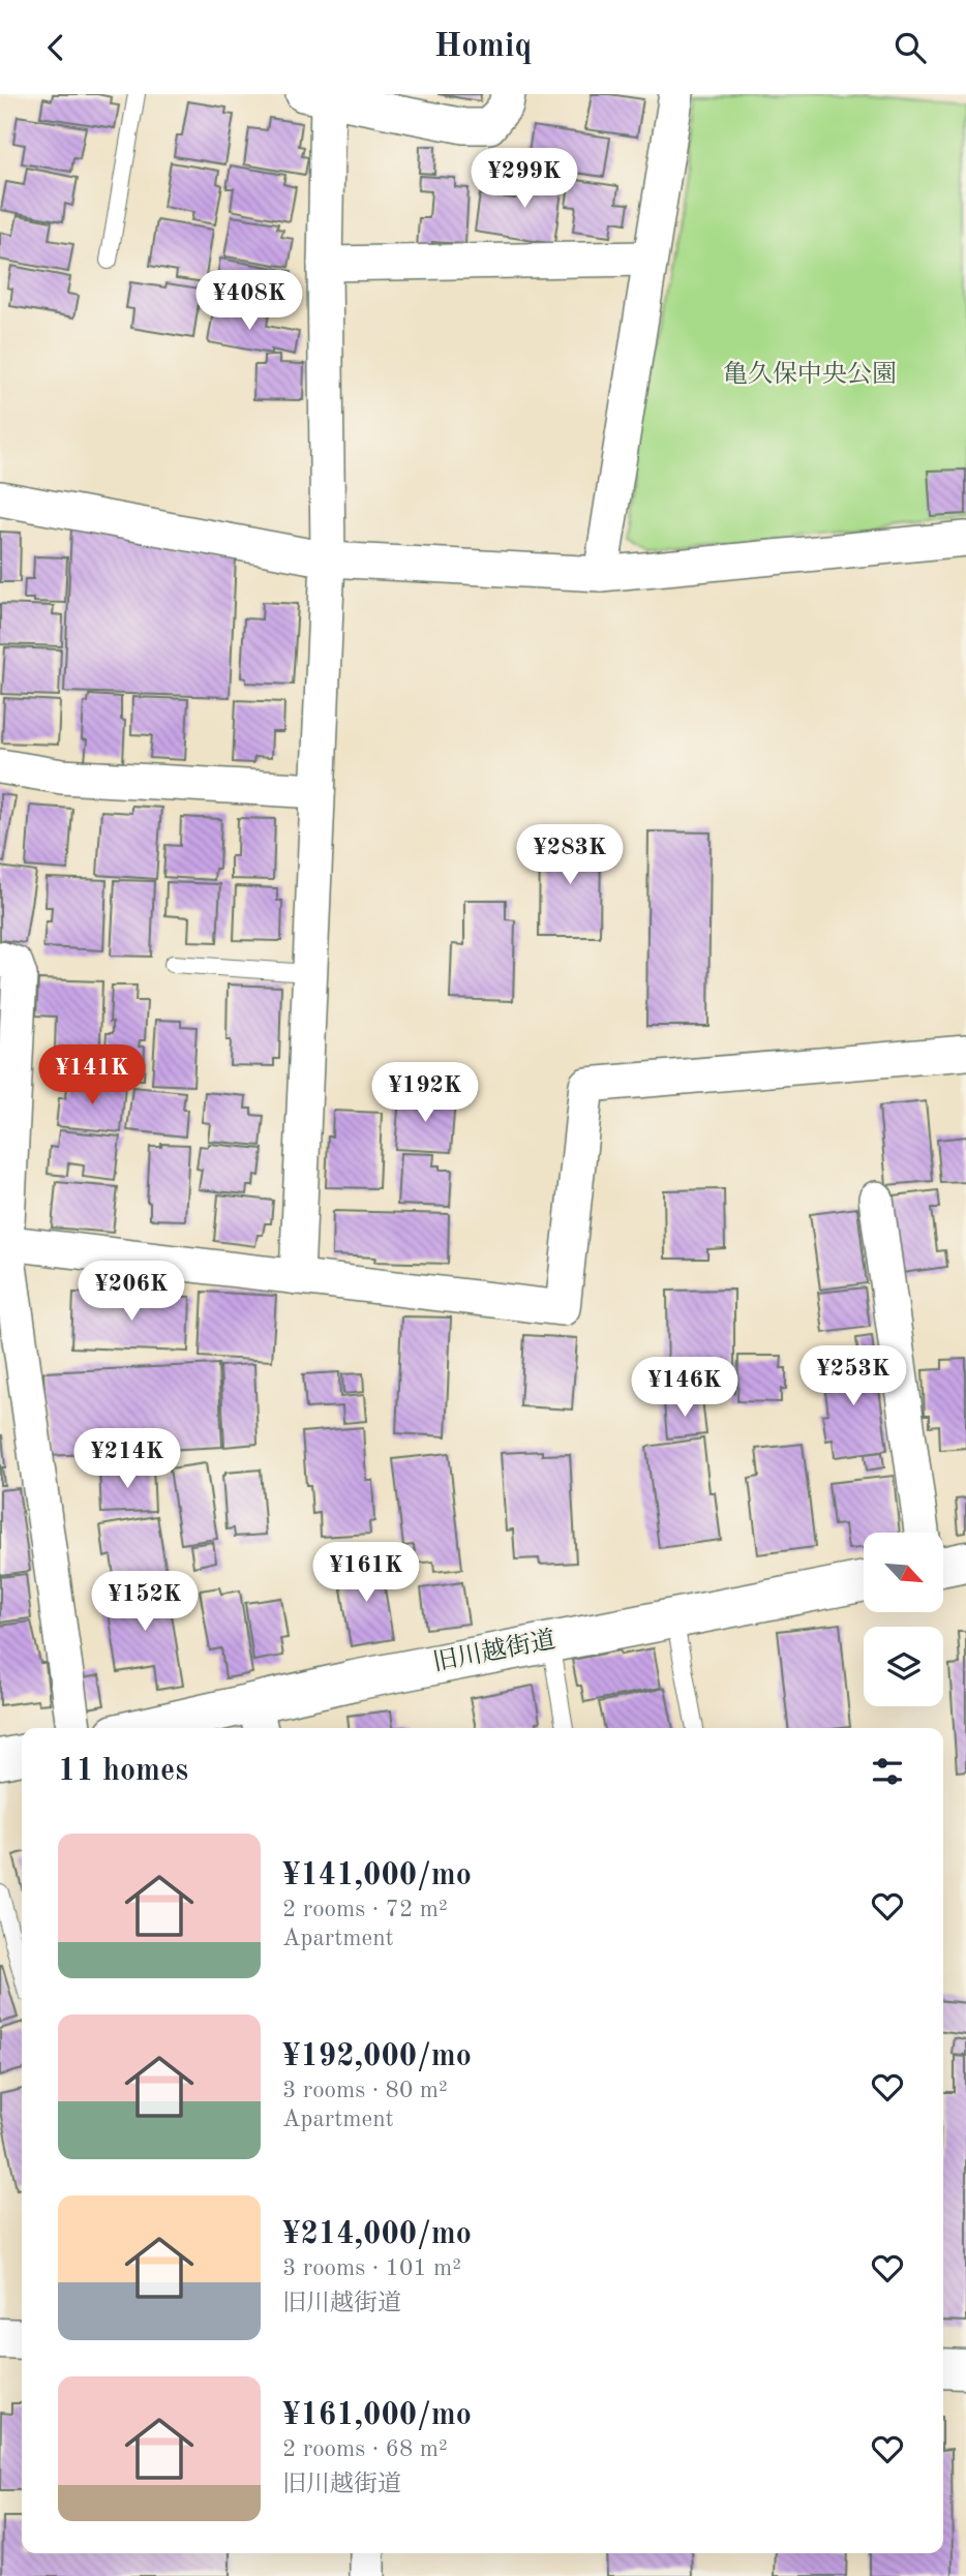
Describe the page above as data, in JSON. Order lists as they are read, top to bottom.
{
  "streets": {
    "main road": ["旧川越街道"]
  },
  "parks": ["亀久保中央公園"],
  "north": "bottom right",
  "page": {
    "header": "Homiq",
    "price": [
      "¥299K",
      "¥408K",
      "¥283K",
      "¥141K",
      "¥192K",
      "¥206K",
      "¥253K",
      "¥146K",
      "¥214K",
      "¥161K",
      "¥152K"
    ],
    "heading": "11 homes",
    "list": [
      {
        "name": "¥141,000/mo",
        "note": "2 rooms · 72 m² · Apartment"
      },
      {
        "name": "¥192,000/mo",
        "note": "3 rooms · 80 m² · Apartment"
      },
      {
        "name": "¥214,000/mo",
        "note": "3 rooms · 101 m² · 旧川越街道"
      },
      {
        "name": "¥161,000/mo",
        "note": "2 rooms · 68 m² · 旧川越街道"
      }
    ]
  }
}
